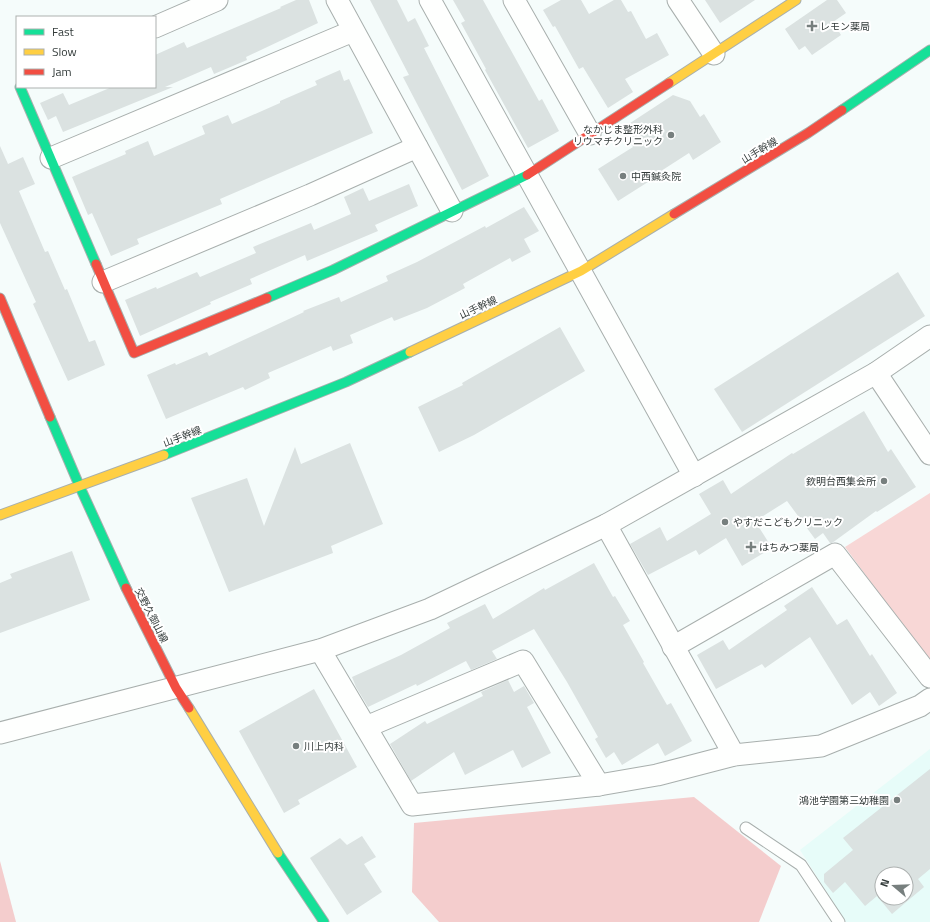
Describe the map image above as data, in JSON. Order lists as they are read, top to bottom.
{
  "streets": {
    "street": ["山手幹線", "交野久御山線"]
  },
  "crossings": [
    ["山手幹線", "交野久御山線"]
  ],
  "places": {
    "health": ["レモン薬局", "はちみつ薬局"],
    "other": [
      "なかじま整形外科 リウマチクリニック",
      "中西鍼灸院",
      "欽明台西集会所",
      "やすだこどもクリニック",
      "川上内科",
      "鴻池学園第三幼稚園"
    ]
  },
  "legend": ["Fast", "Slow", "Jam"],
  "north": "left"
}
